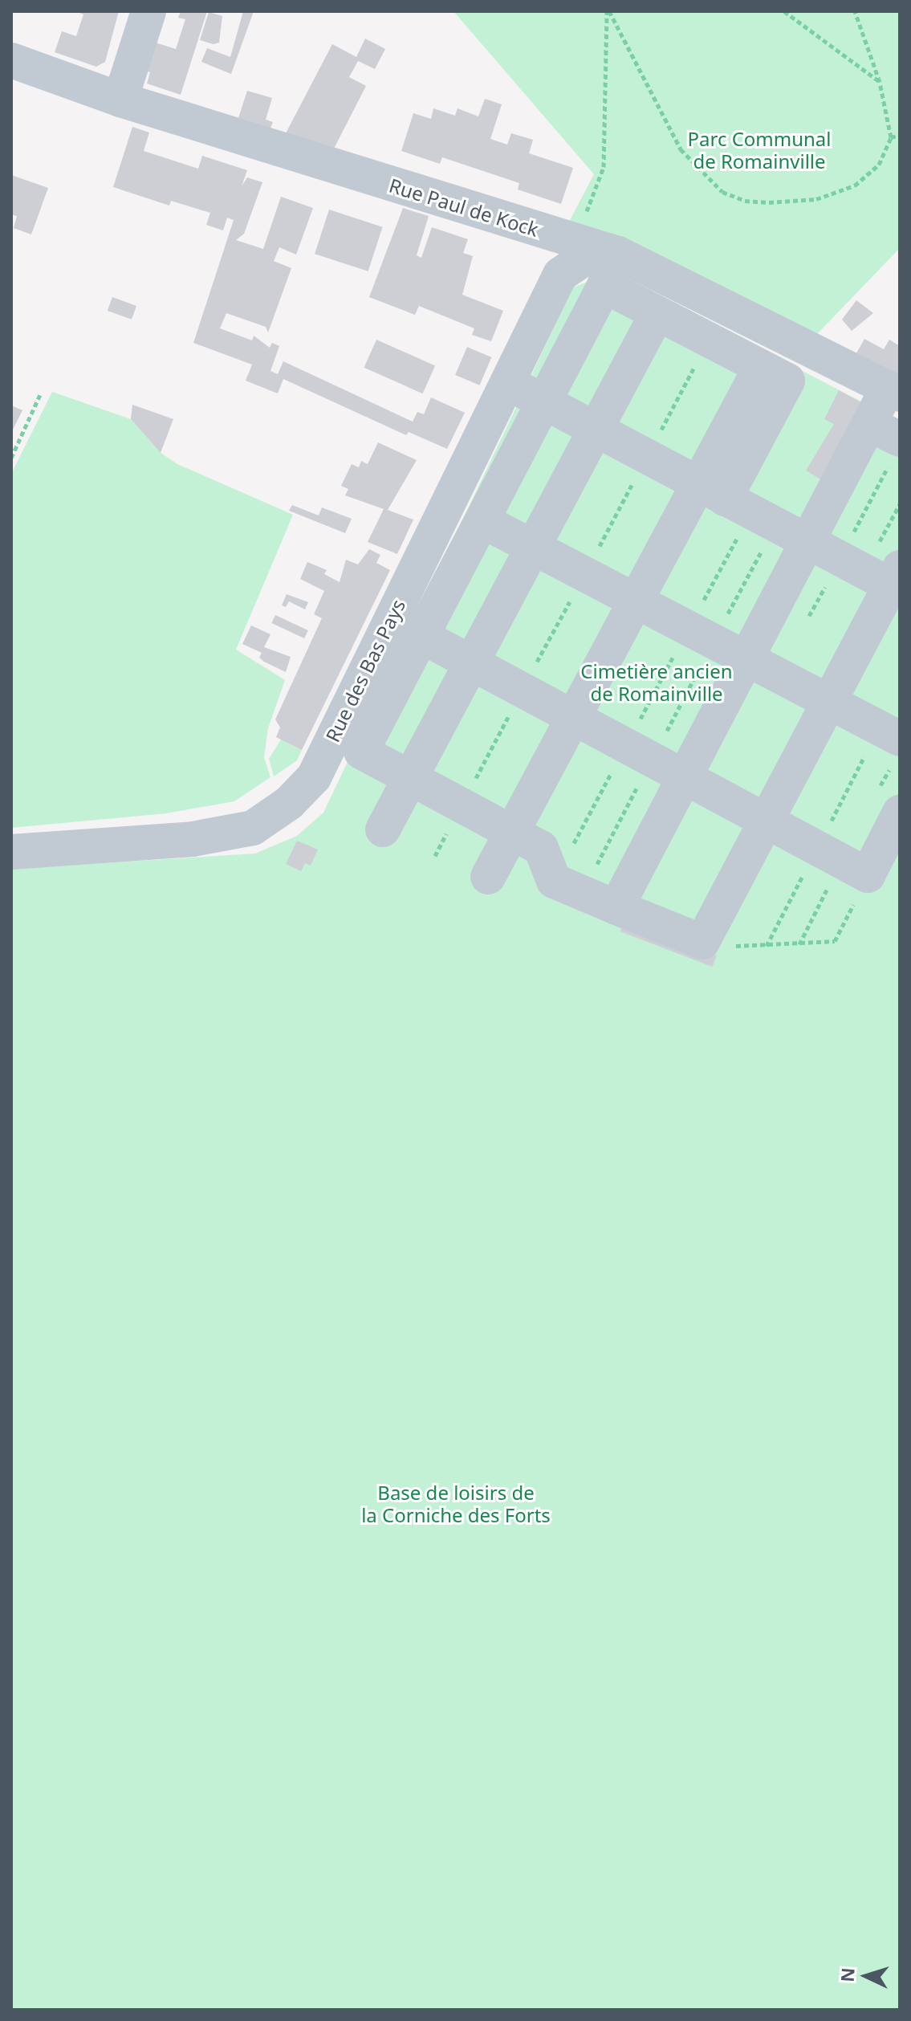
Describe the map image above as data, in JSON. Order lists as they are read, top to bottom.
{
  "streets": {
    "street": ["Rue Paul de Kock", "Rue des Bas Pays"]
  },
  "parks": ["Parc Communal de Romainville", "Cimetière ancien de Romainville", "Base de loisirs de la Corniche des Forts"],
  "north": "left"
}
